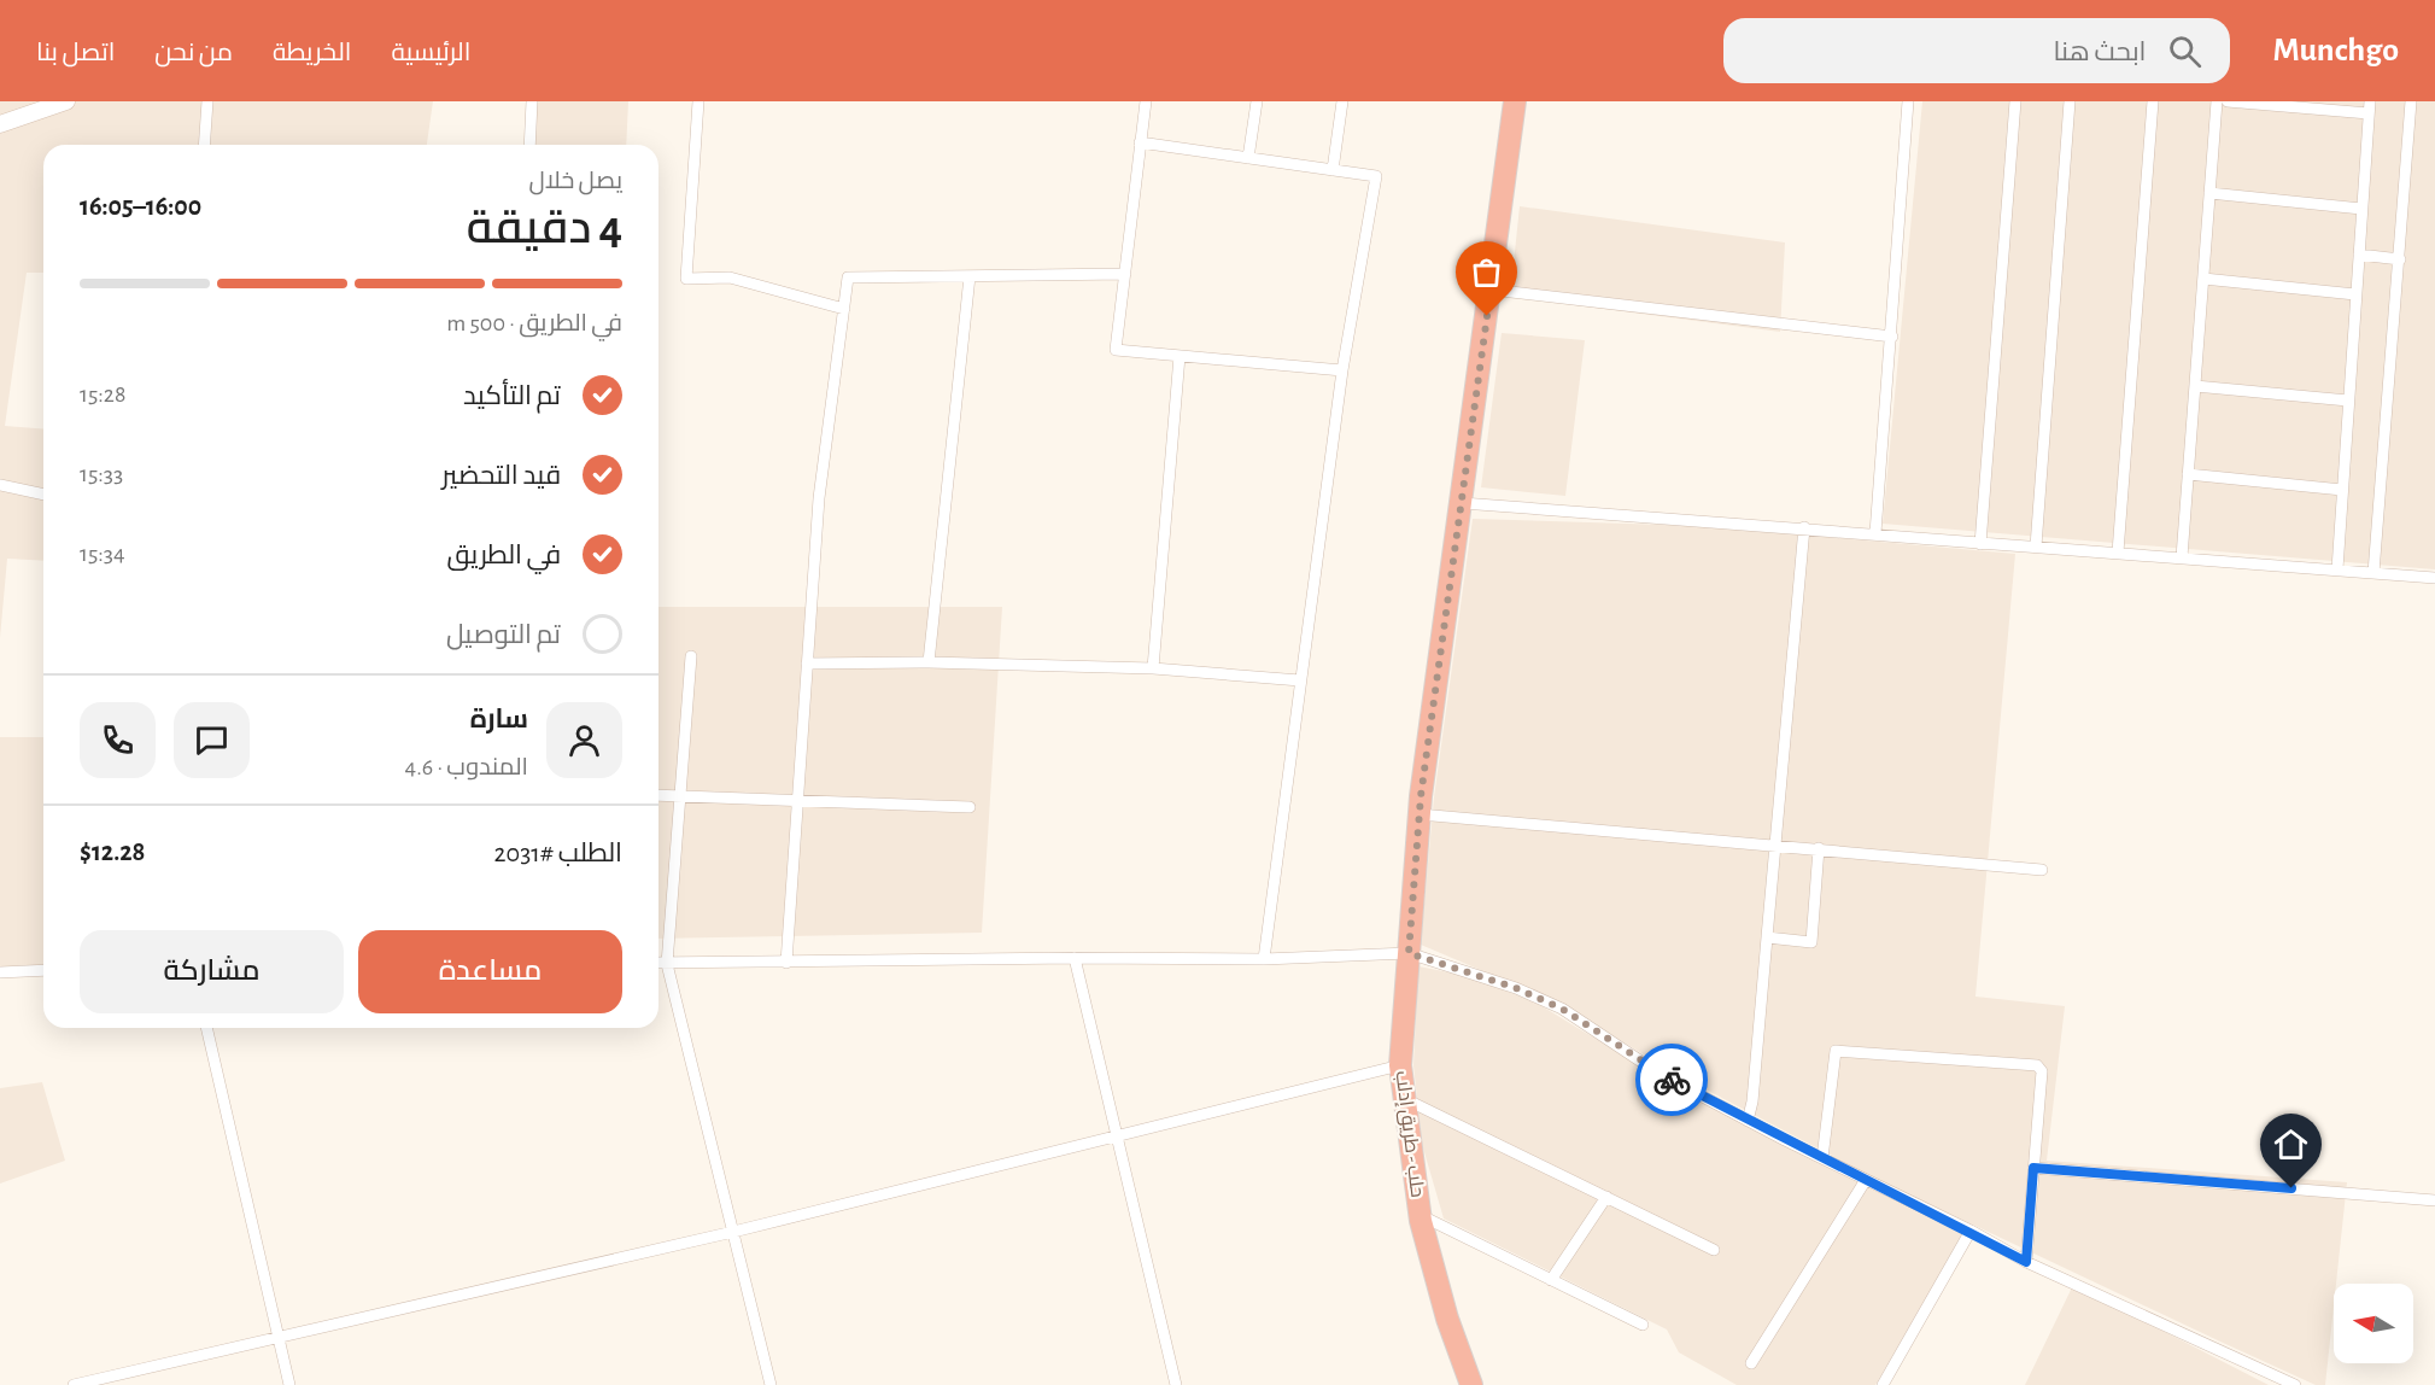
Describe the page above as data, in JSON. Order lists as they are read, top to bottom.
{
  "streets": {
    "highway": ["حلب - طريق إدلب"]
  },
  "north": "left",
  "page": {
    "header": "Munchgo",
    "search": "ابحث هنا",
    "nav": [
      "الرئيسية",
      "الخريطة",
      "من نحن",
      "اتصل بنا"
    ],
    "heading": ["4 دقيقة", "يصل خلال", "16:00–16:05"],
    "panel": [
      "سارة",
      "المندوب · 4.6",
      "الطلب #2031",
      "$12.28"
    ],
    "bar": "في الطريق · 500 m",
    "list": [
      ["تم التأكيد", "15:28"],
      ["قيد التحضير", "15:33"],
      ["في الطريق", "15:34"],
      "تم التوصيل"
    ],
    "buttons": ["مساعدة", "مشاركة"]
  }
}
